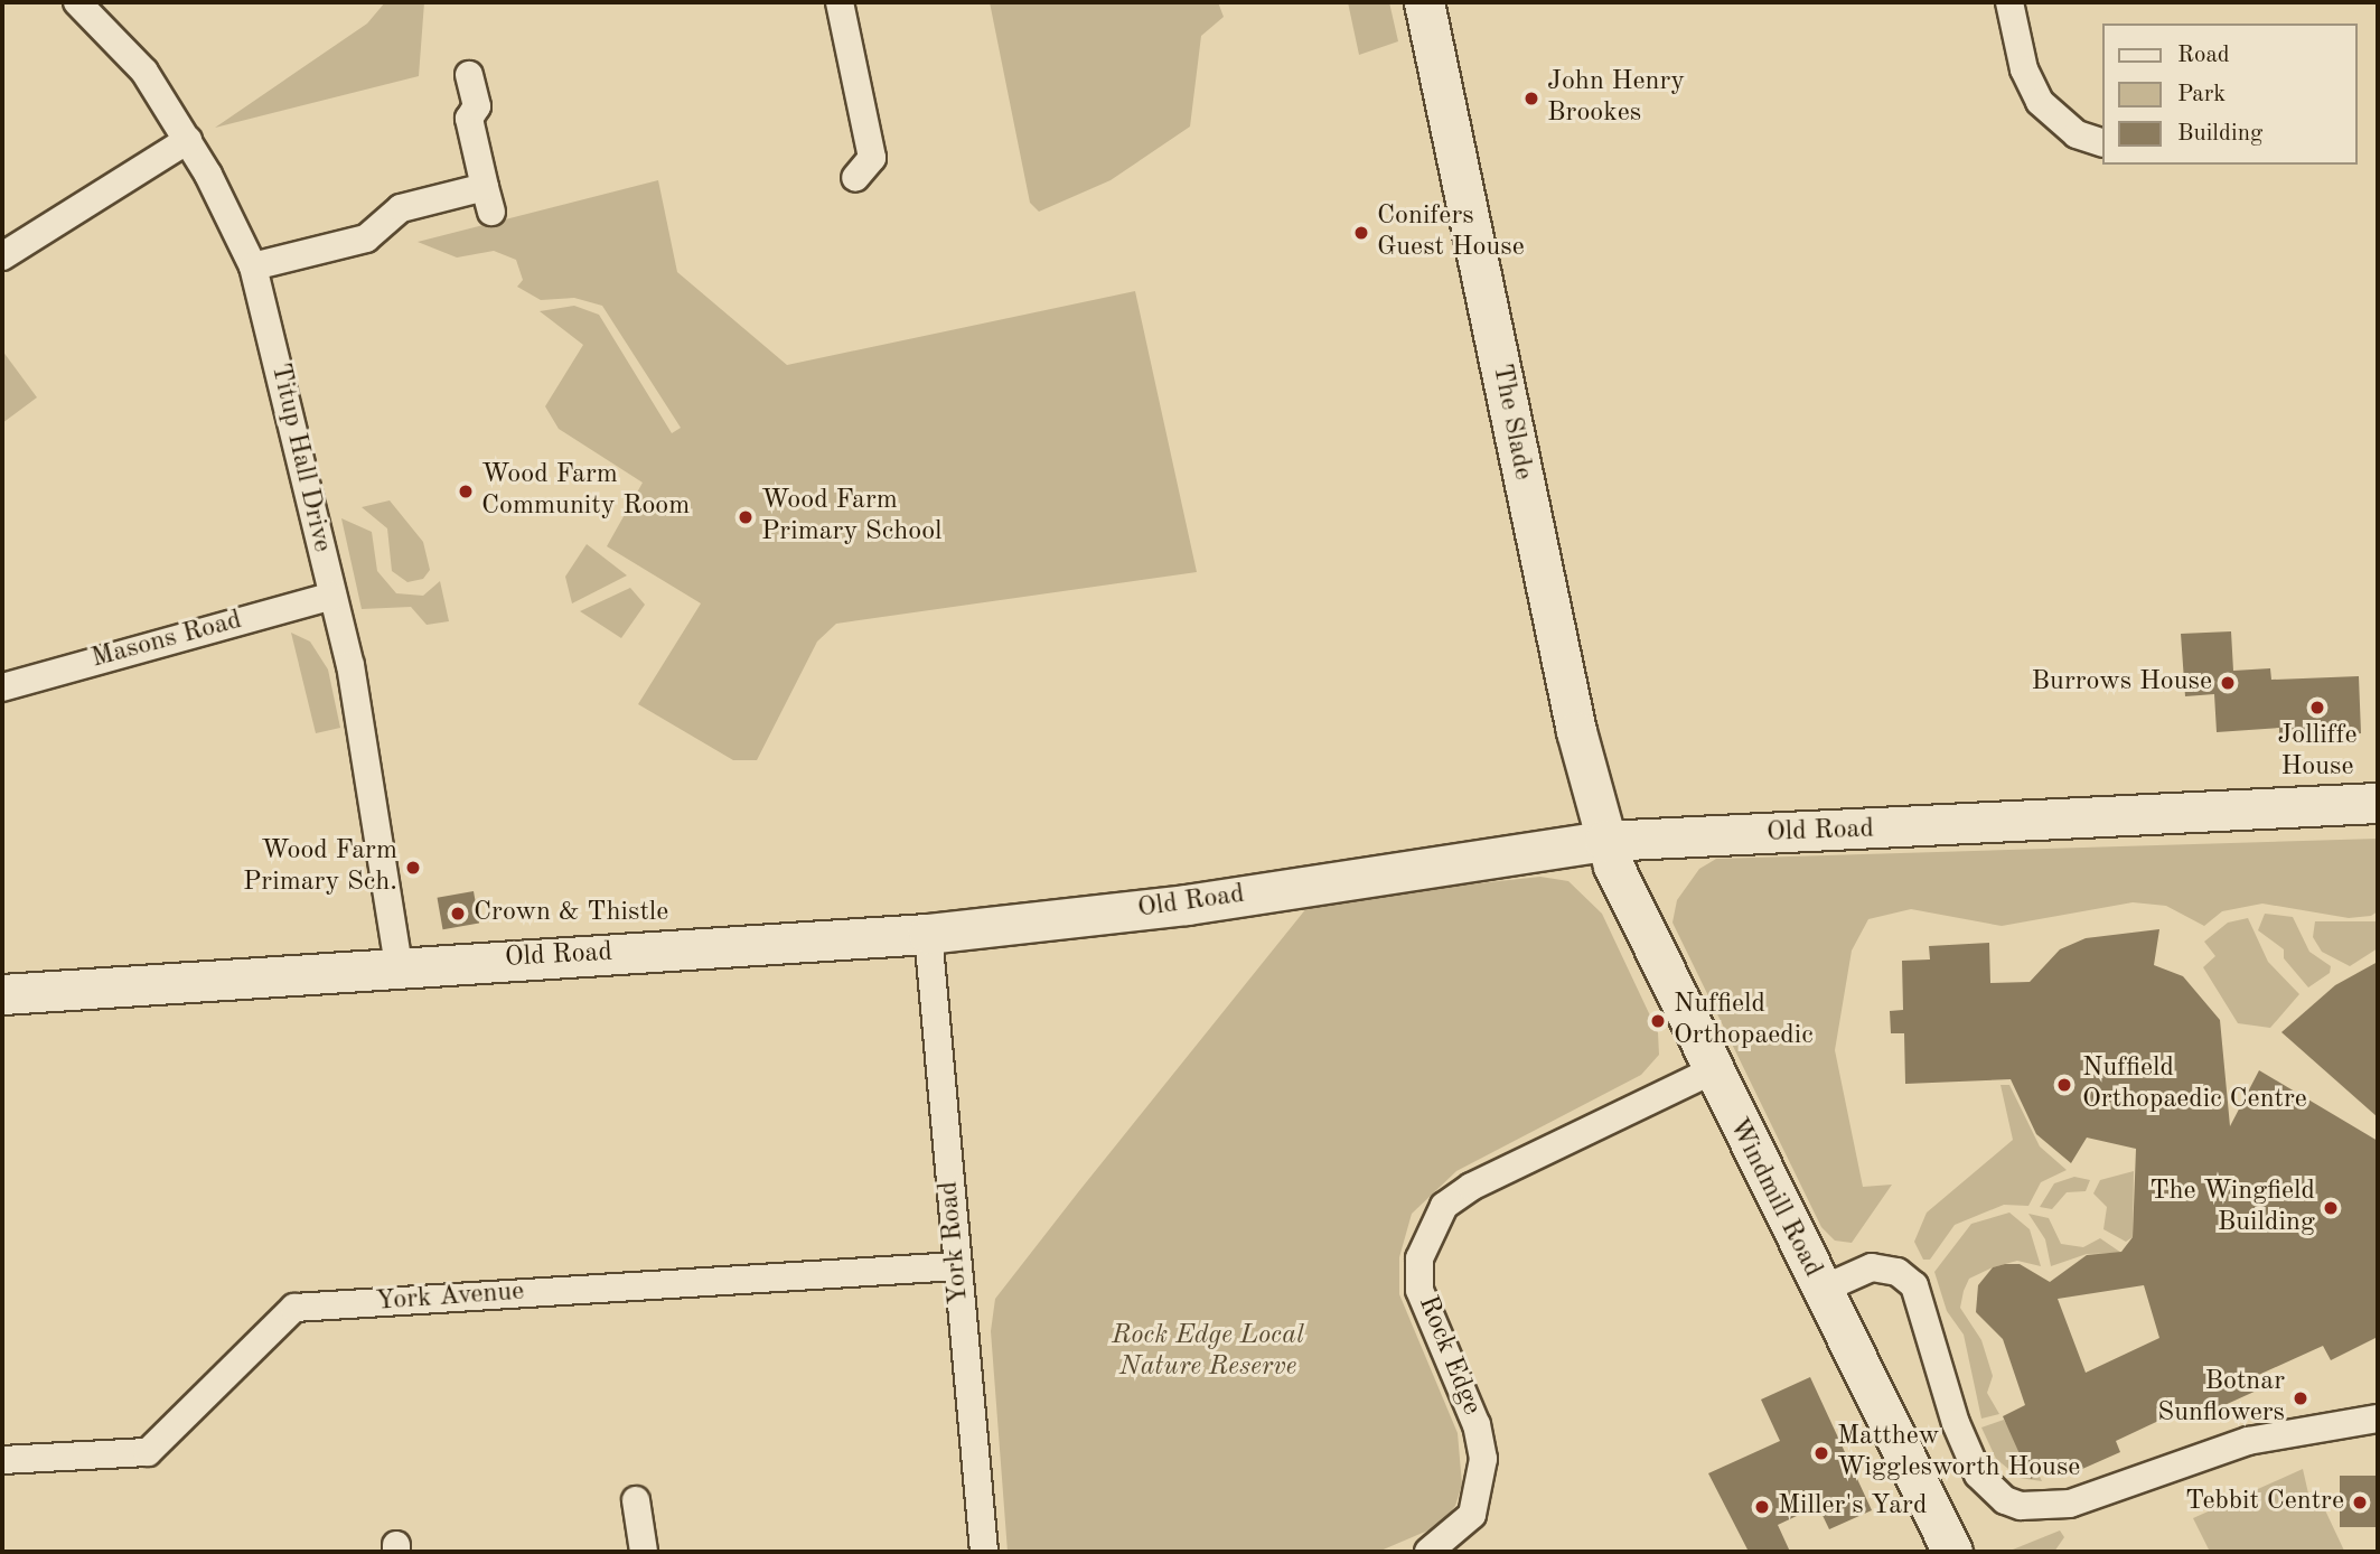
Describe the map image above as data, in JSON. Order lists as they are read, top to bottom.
{
  "streets": {
    "street": [
      "The Slade",
      "Titup Hall Drive",
      "Masons Road",
      "Old Road",
      "Windmill Road",
      "York Road",
      "York Avenue",
      "Rock Edge"
    ]
  },
  "crossings": [
    ["The Slade", "Old Road"],
    ["The Slade", "Windmill Road"],
    ["Titup Hall Drive", "Masons Road"],
    ["Titup Hall Drive", "Old Road"],
    ["Old Road", "Windmill Road"],
    ["Old Road", "York Road"],
    ["Windmill Road", "Rock Edge"],
    ["York Road", "York Avenue"]
  ],
  "parks": ["Rock Edge Local Nature Reserve"],
  "places": [
    "John Henry Brookes",
    "Conifers Guest House",
    "Wood Farm Community Room",
    "Wood Farm Primary School",
    "Burrows House",
    "Jolliffe House",
    "Wood Farm Primary Sch.",
    "Crown & Thistle",
    "Nuffield Orthopaedic",
    "Nuffield Orthopaedic Centre",
    "The Wingfield Building",
    "Botnar Sunflowers",
    "Matthew Wigglesworth House",
    "Tebbit Centre",
    "Miller's Yard"
  ],
  "legend": ["Road", "Park", "Building"]
}
